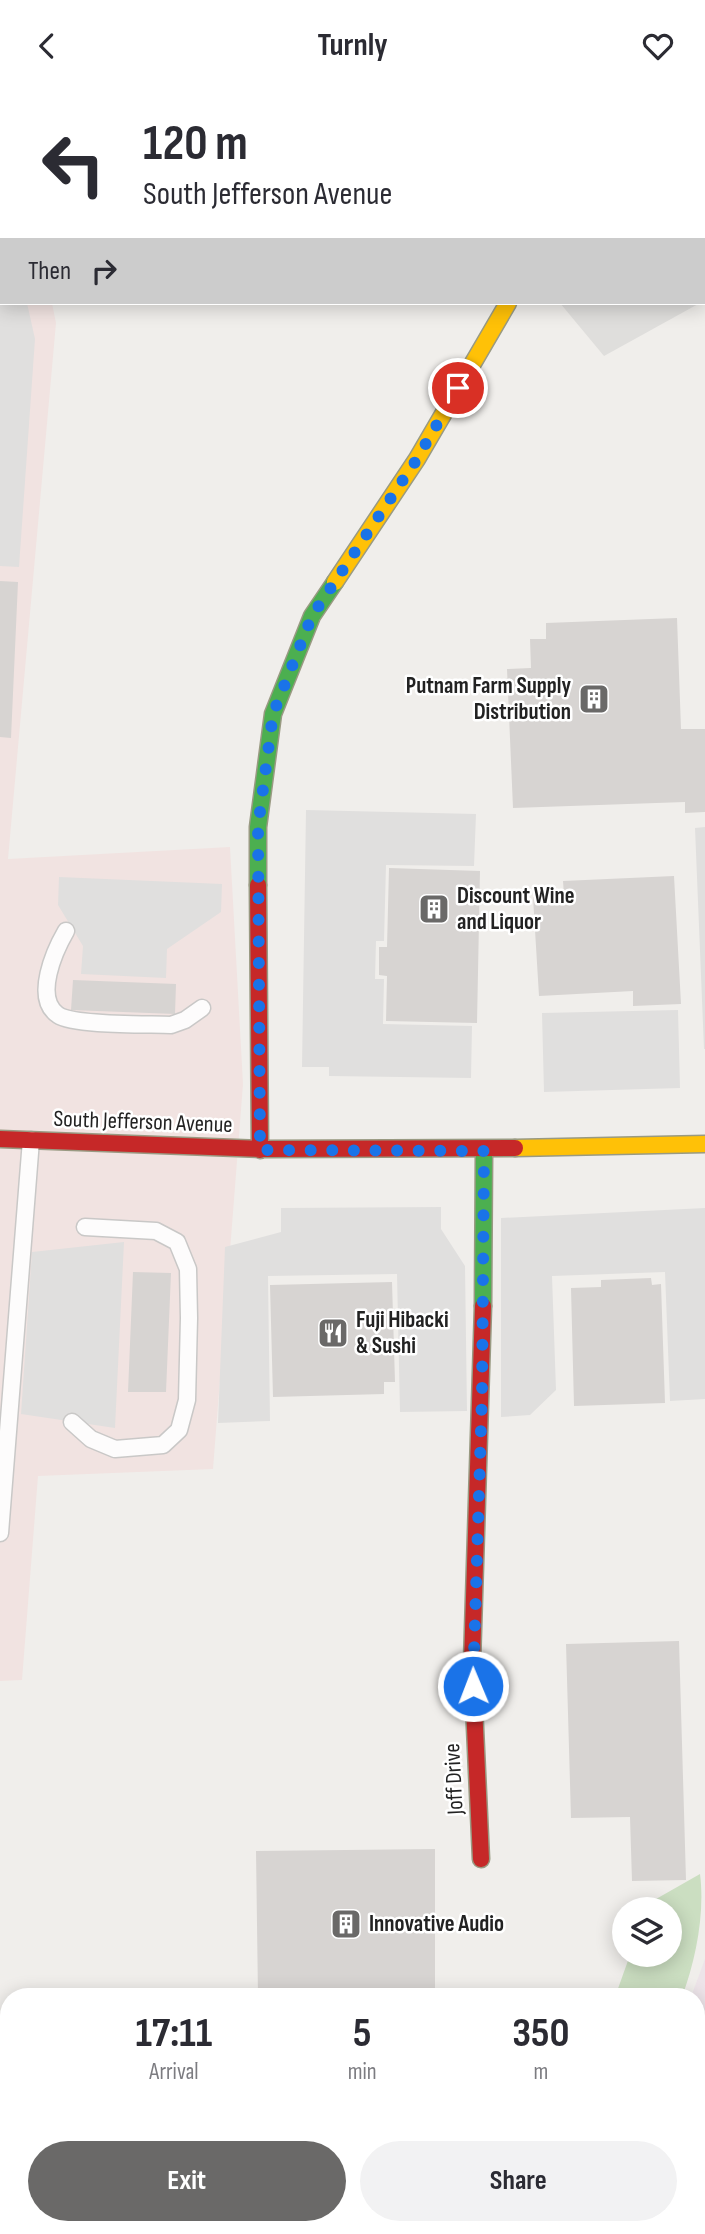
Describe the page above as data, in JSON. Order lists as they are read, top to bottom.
{
  "streets": {
    "street": ["South Jefferson Avenue", "Joff Drive"]
  },
  "crossings": [
    ["South Jefferson Avenue", "Joff Drive"]
  ],
  "places": {
    "building": ["Putnam Farm Supply Distribution", "Discount Wine and Liquor", "Innovative Audio"],
    "restaurant": ["Fuji Hibacki & Sushi"]
  },
  "page": {
    "header": "Turnly",
    "turn": ["120 m", "South Jefferson Avenue"],
    "then": "Then",
    "eta": [
      "17:11",
      "Arrival",
      "5",
      "min",
      "350",
      "m"
    ],
    "buttons": ["Exit", "Share"]
  }
}
